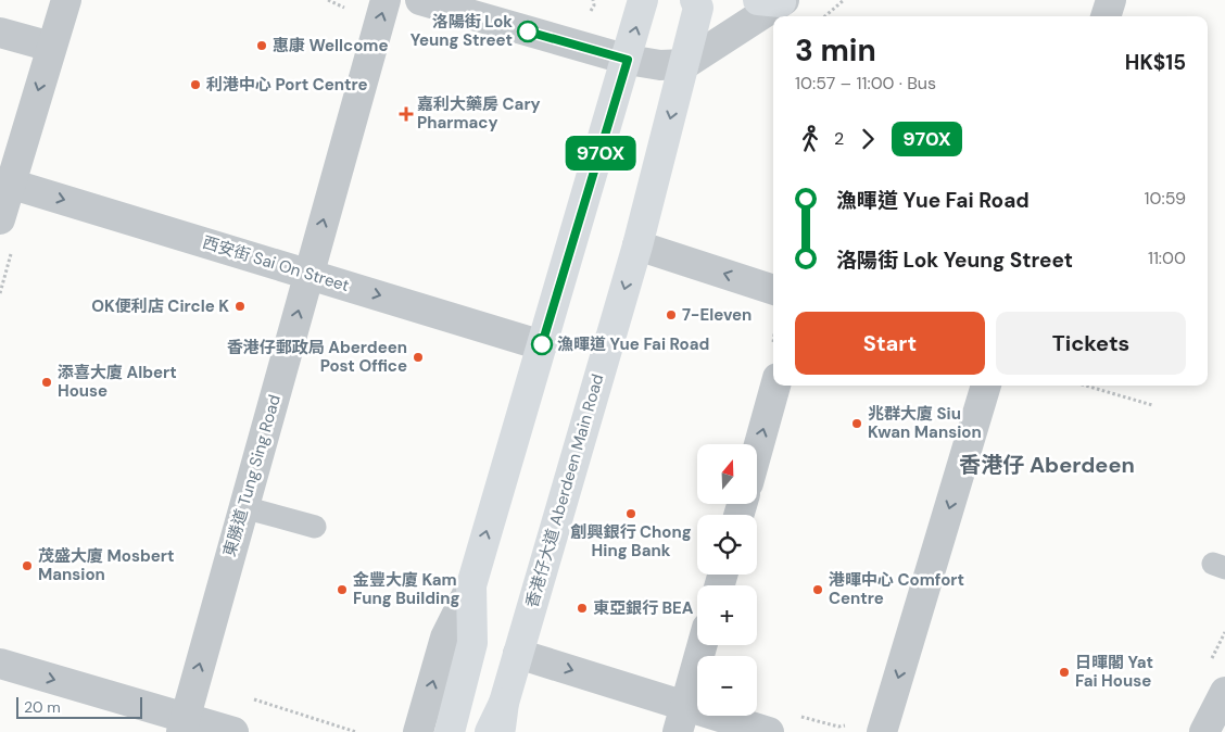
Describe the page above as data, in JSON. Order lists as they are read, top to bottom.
{
  "streets": {
    "main road": ["香港仔大道 Aberdeen Main Road"],
    "street": ["西安街 Sai On Street", "東勝道 Tung Sing Road"]
  },
  "crossings": [
    ["西安街 Sai On Street", "東勝道 Tung Sing Road"]
  ],
  "one_way": ["西安街 Sai On Street", "東勝道 Tung Sing Road"],
  "districts": ["香港仔 Aberdeen"],
  "places": {
    "other": [
      "洛陽街 Lok Yeung Street",
      "惠康 Wellcome",
      "利港中心 Port Centre",
      "OK便利店 Circle K",
      "7-Eleven",
      "漁暉道 Yue Fai Road",
      "香港仔郵政局 Aberdeen Post Office",
      "添喜大廈 Albert House",
      "兆群大廈 Siu Kwan Mansion",
      "創興銀行 Chong Hing Bank",
      "茂盛大廈 Mosbert Mansion",
      "金豐大廈 Kam Fung Building",
      "港暉中心 Comfort Centre",
      "東亞銀行 BEA",
      "日暉閣 Yat Fai House"
    ],
    "health": ["嘉利大藥房 Cary Pharmacy"]
  },
  "lines": ["bus line 970X"],
  "scale_bar": "20 m",
  "north": "top",
  "page": {
    "on_map": "970X",
    "heading": ["3 min", "10:57 – 11:00 · Bus", "HK$15"],
    "legs": ["2", "970X"],
    "list": [
      {
        "name": "漁暉道 Yue Fai Road",
        "value": "10:59"
      },
      {
        "name": "洛陽街 Lok Yeung Street",
        "value": "11:00"
      }
    ],
    "buttons": ["Start", "Tickets"],
    "map_buttons": ["+", "−"],
    "scale": "20 m"
  }
}
